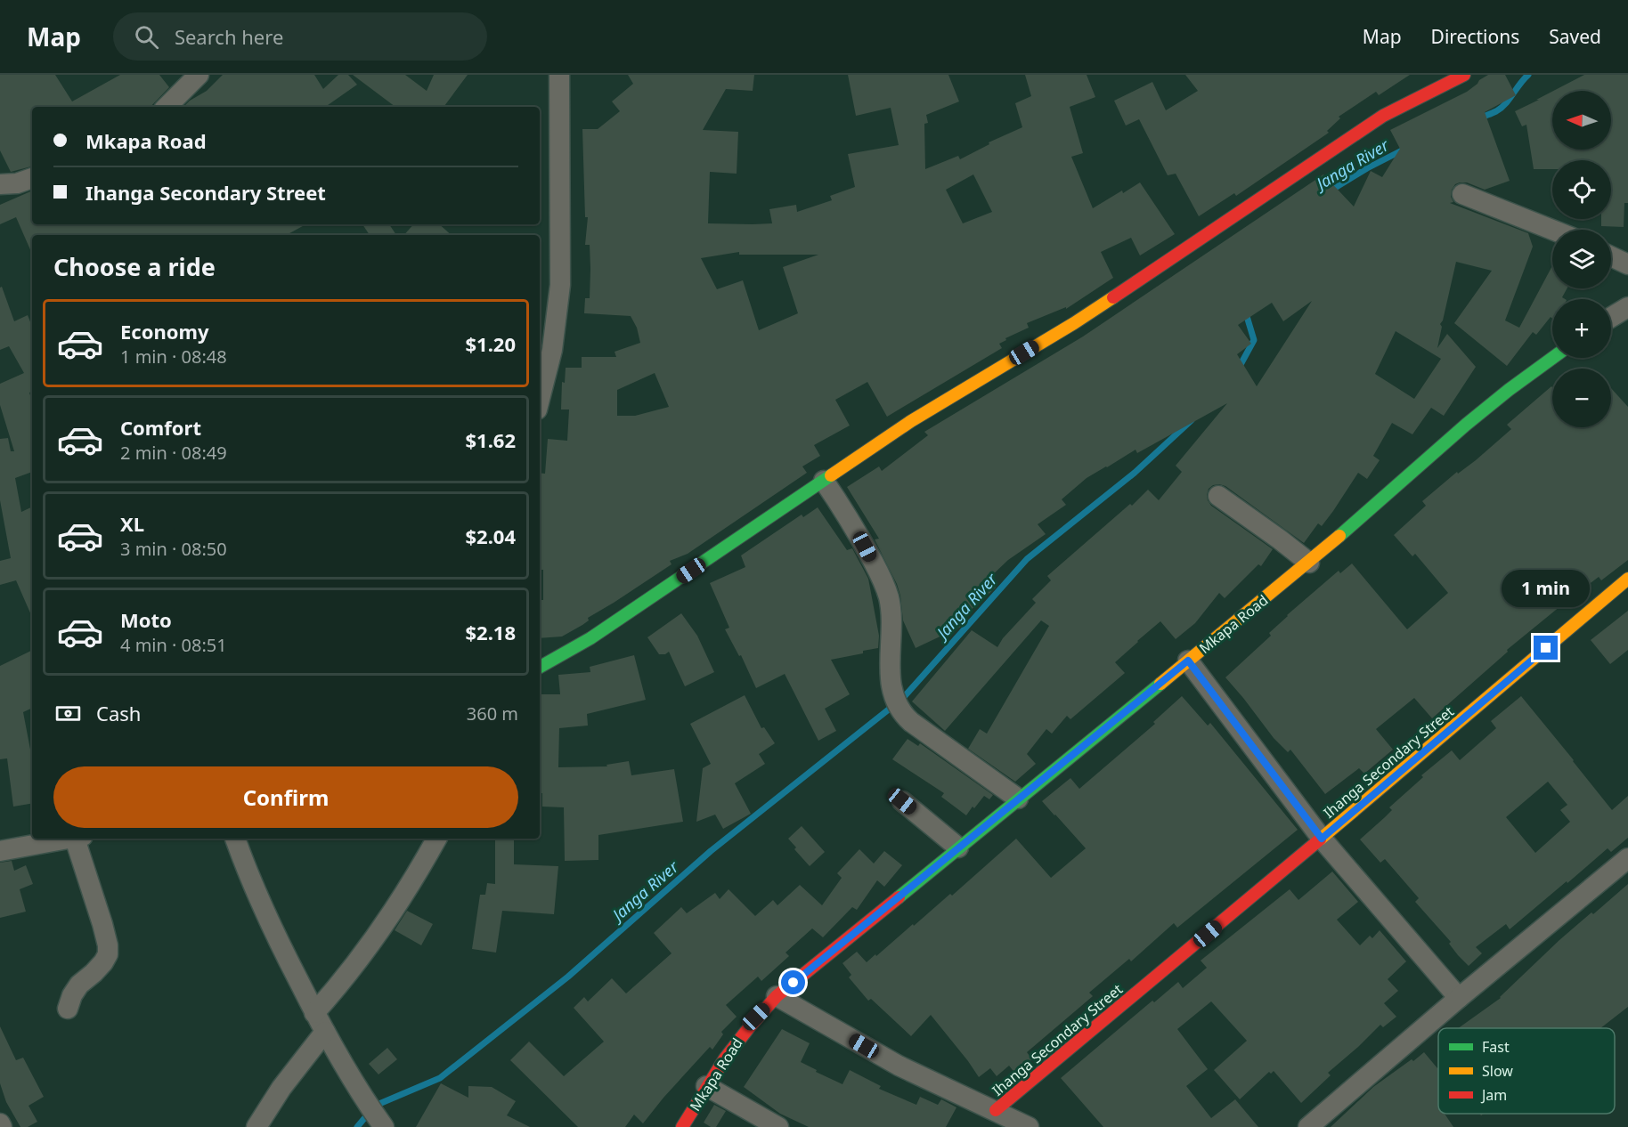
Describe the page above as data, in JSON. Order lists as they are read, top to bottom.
{
  "streets": {
    "street": ["Mkapa Road", "Ihanga Secondary Street"]
  },
  "water": ["Janga River"],
  "legend": ["Fast", "Slow", "Jam"],
  "north": "left",
  "page": {
    "header": "Map",
    "search": "Search here",
    "nav": ["Map", "Directions", "Saved"],
    "map_buttons": ["+", "−"],
    "banner": ["Mkapa Road", "Ihanga Secondary Street"],
    "heading": "Choose a ride",
    "list": [
      {
        "name": "Economy",
        "note": "1 min · 08:48",
        "value": "$1.20"
      },
      {
        "name": "Comfort",
        "note": "2 min · 08:49",
        "value": "$1.62"
      },
      {
        "name": "XL",
        "note": "3 min · 08:50",
        "value": "$2.04"
      },
      {
        "name": "Moto",
        "note": "4 min · 08:51",
        "value": "$2.18"
      }
    ],
    "bubble": "1 min",
    "pay": ["Cash", "360 m"],
    "buttons": "Confirm"
  }
}
